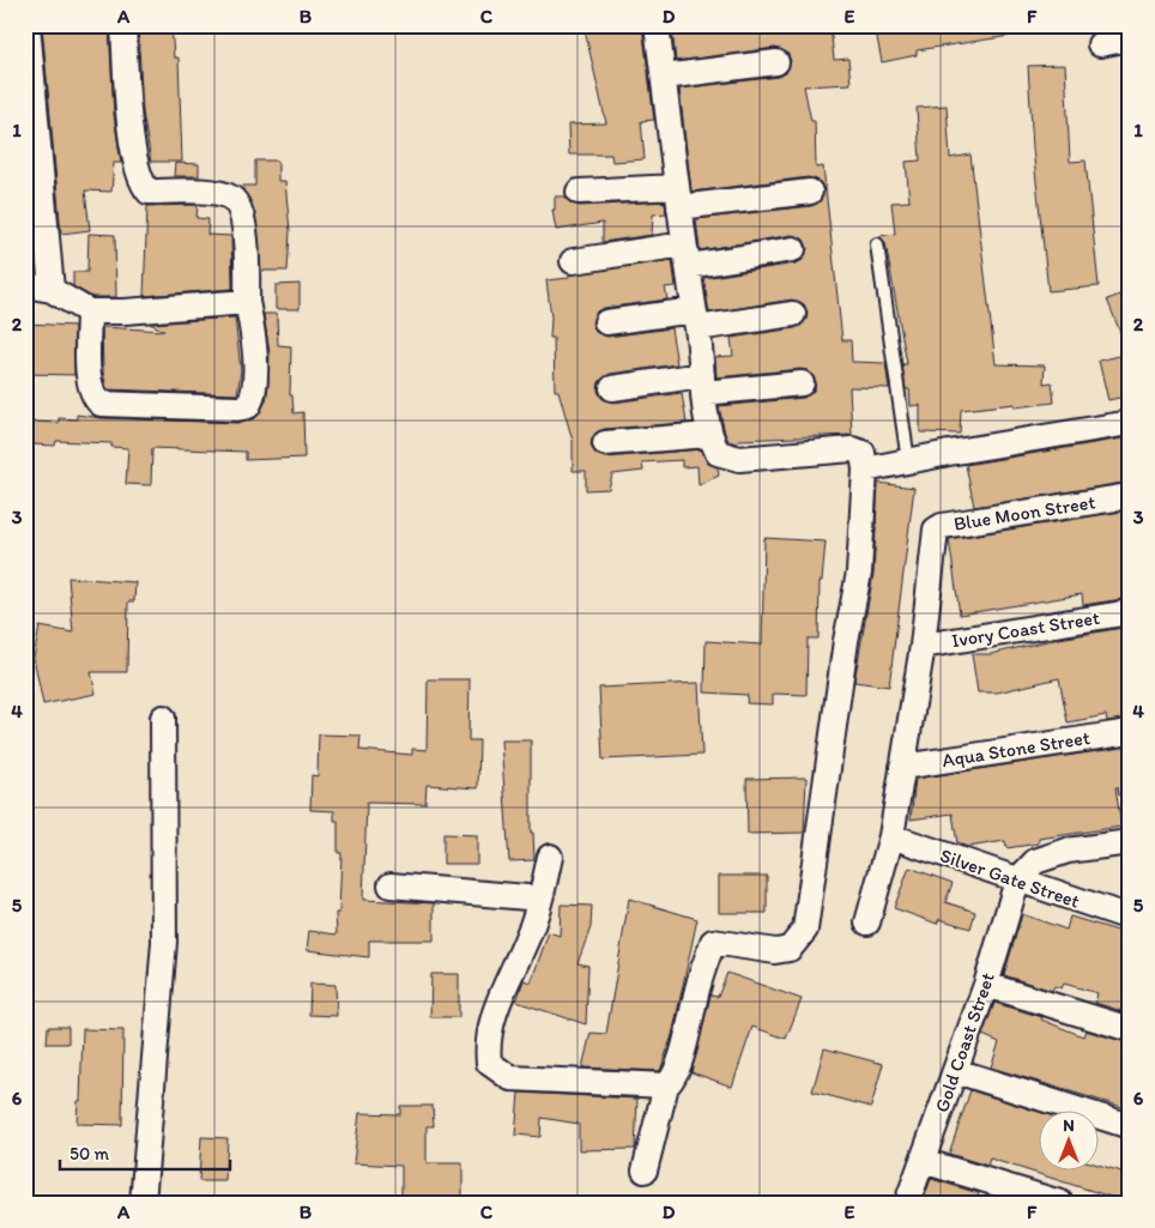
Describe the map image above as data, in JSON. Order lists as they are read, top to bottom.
{
  "streets": {
    "street": [
      "Blue Moon Street",
      "Ivory Coast Street",
      "Aqua Stone Street",
      "Silver Gate Street",
      "Gold Coast Street"
    ]
  },
  "crossings": [
    ["Blue Moon Street", "Ivory Coast Street"],
    ["Silver Gate Street", "Gold Coast Street"]
  ],
  "scale_bar": "50 m",
  "north": "top",
  "grid": {
    "columns": [
      "A",
      "B",
      "C",
      "D",
      "E",
      "F"
    ],
    "rows": [
      "1",
      "2",
      "3",
      "4",
      "5",
      "6"
    ]
  }
}
